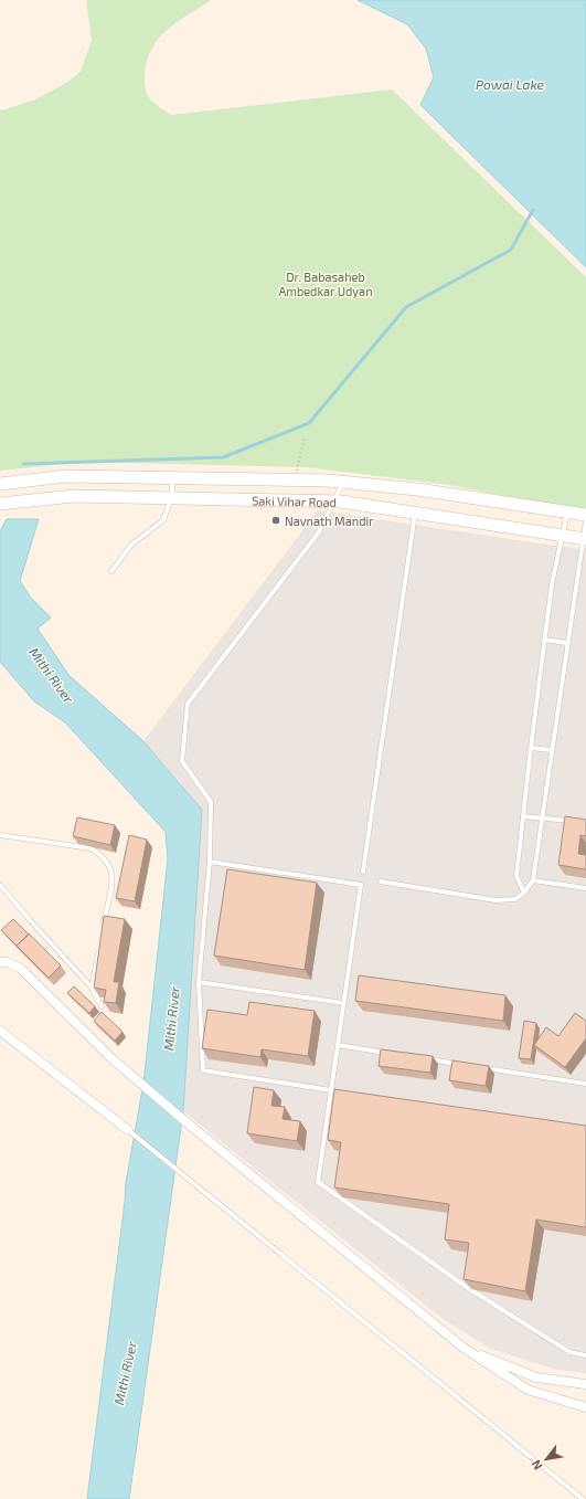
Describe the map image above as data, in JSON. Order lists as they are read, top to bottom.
{
  "streets": {
    "main road": ["Saki Vihar Road"]
  },
  "water": ["Powai Lake", "Mithi River"],
  "parks": ["Dr. Babasaheb Ambedkar Udyan"],
  "places": ["Navnath Mandir"],
  "north": "bottom left"
}
